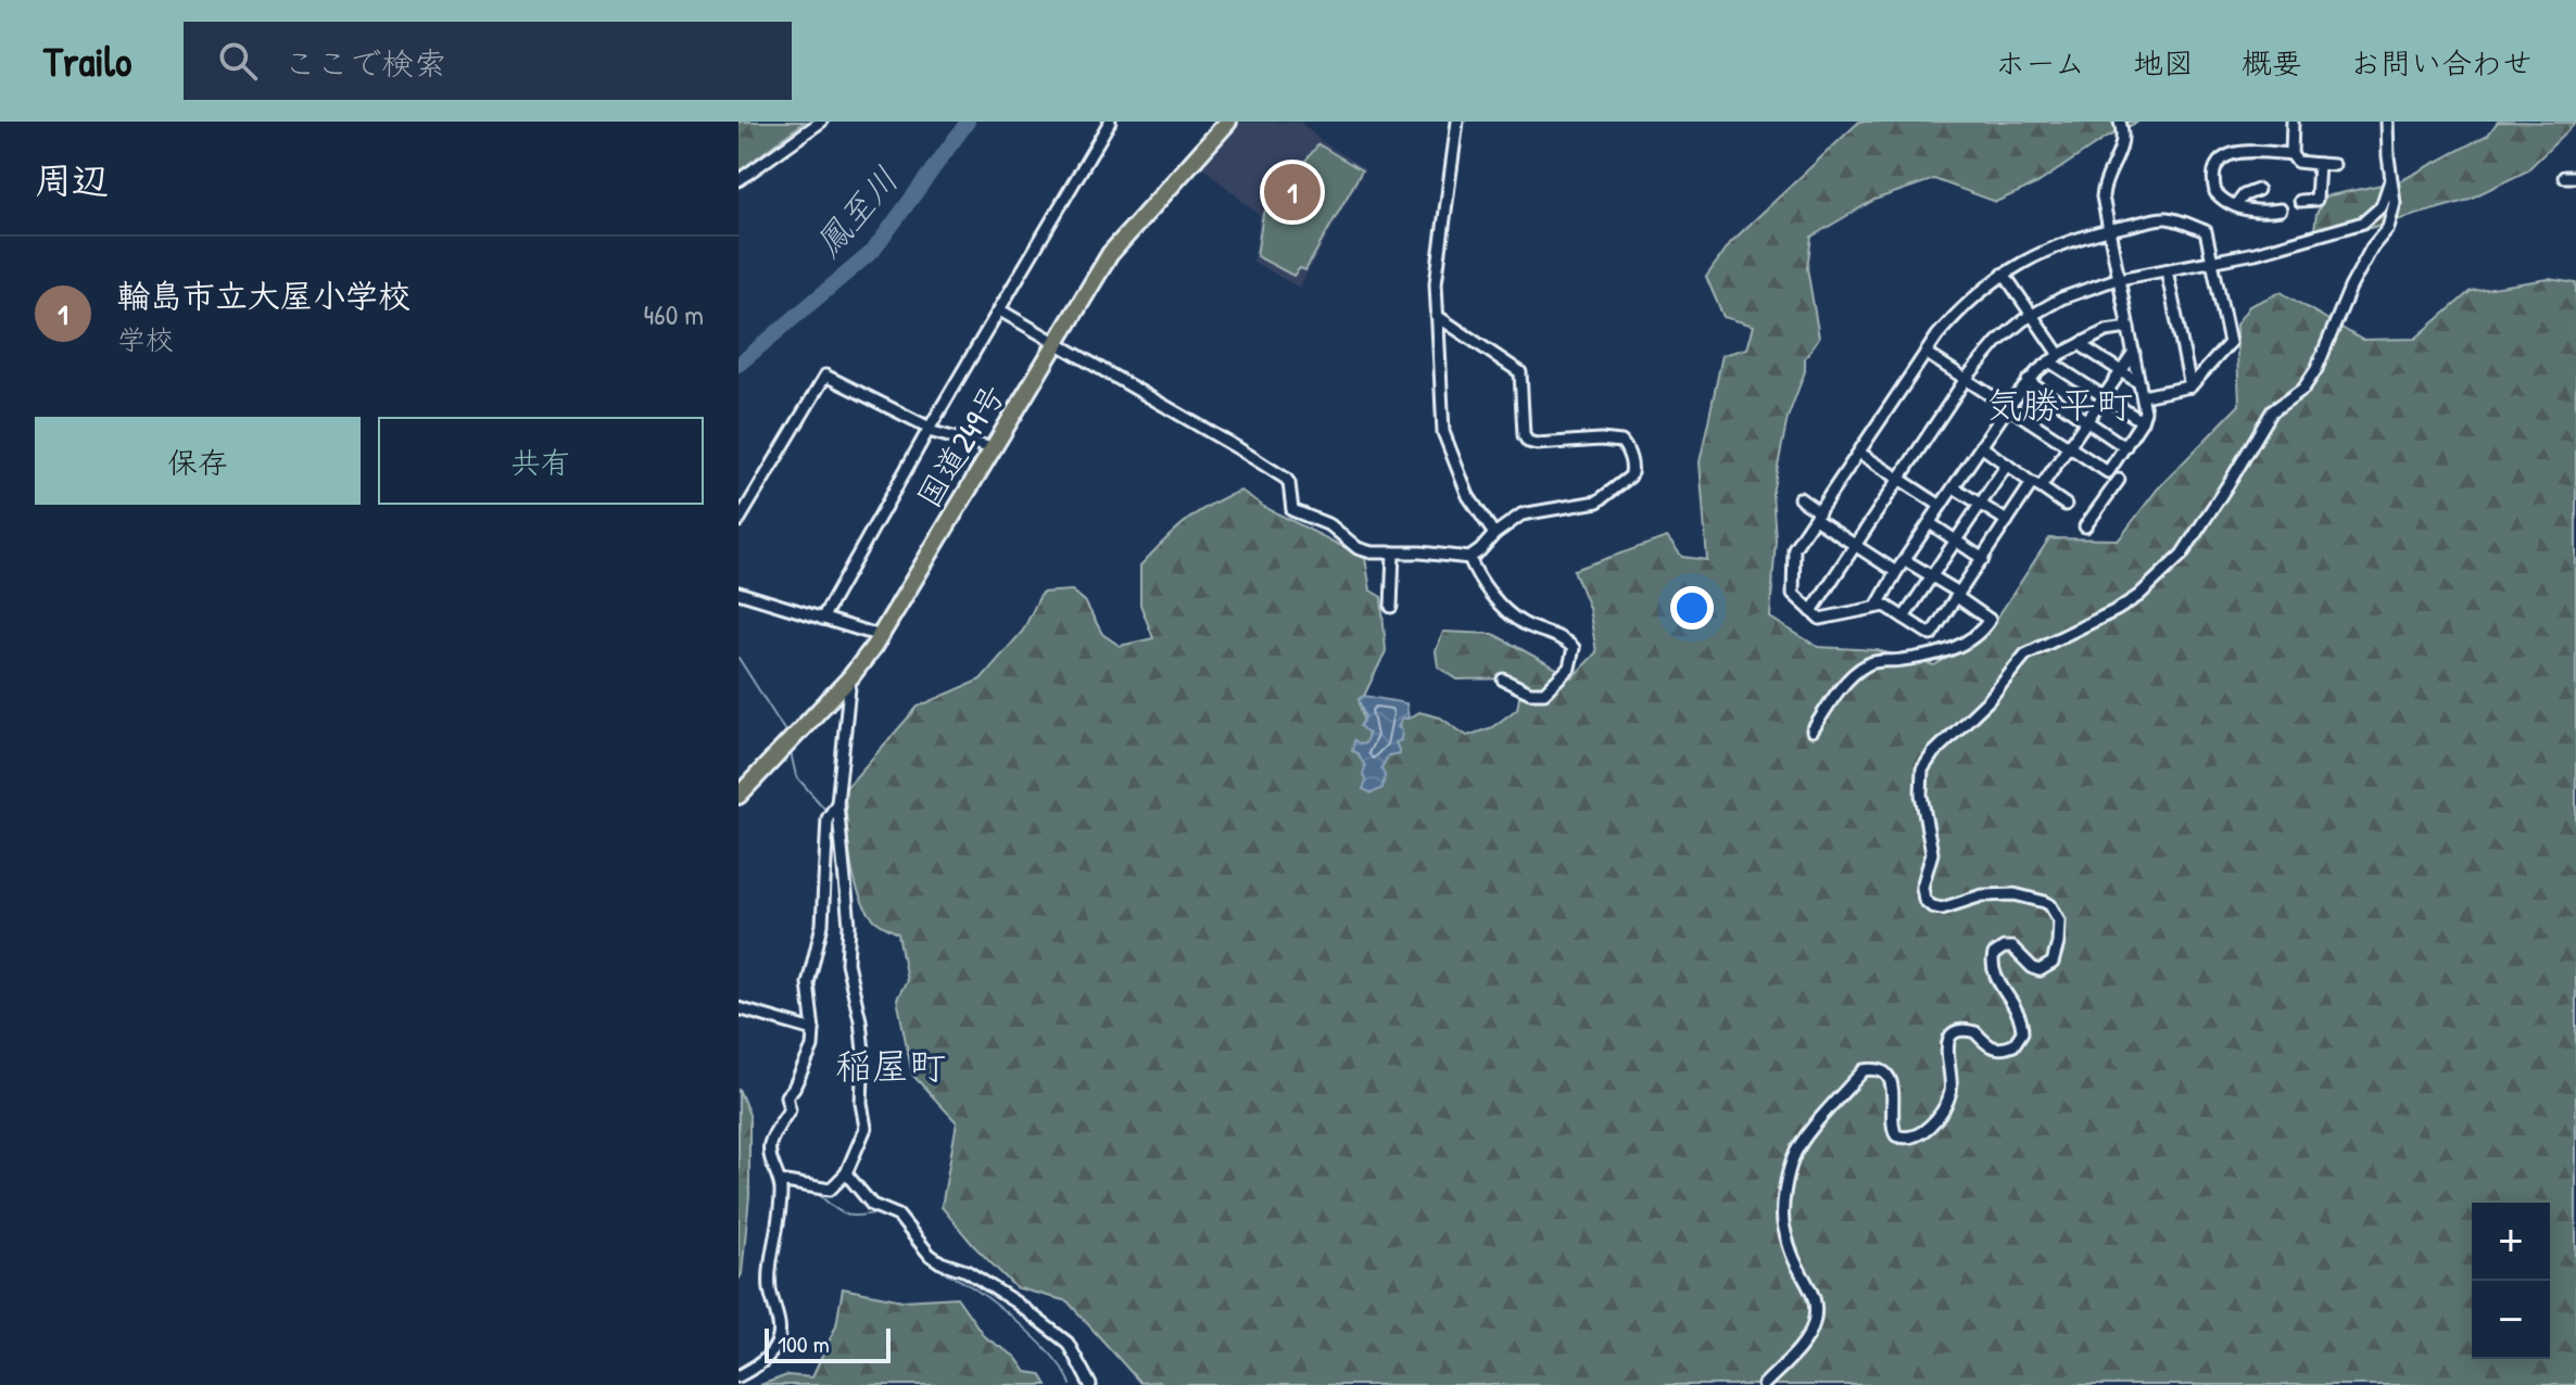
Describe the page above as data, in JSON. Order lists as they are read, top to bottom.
{
  "streets": {
    "highway": ["国道249号"]
  },
  "districts": ["気勝平町", "稲屋町"],
  "water": ["鳳至川"],
  "scale_bar": "100 m",
  "page": {
    "header": "Trailo",
    "search": "ここで検索",
    "nav": [
      "ホーム",
      "地図",
      "概要",
      "お問い合わせ"
    ],
    "heading": "周辺",
    "pins": "1",
    "list": [
      {
        "mark": "1",
        "name": "輪島市立大屋小学校",
        "note": "学校",
        "value": "460 m"
      }
    ],
    "buttons": ["保存", "共有"],
    "map_buttons": ["+", "−"],
    "scale": "100 m"
  }
}
